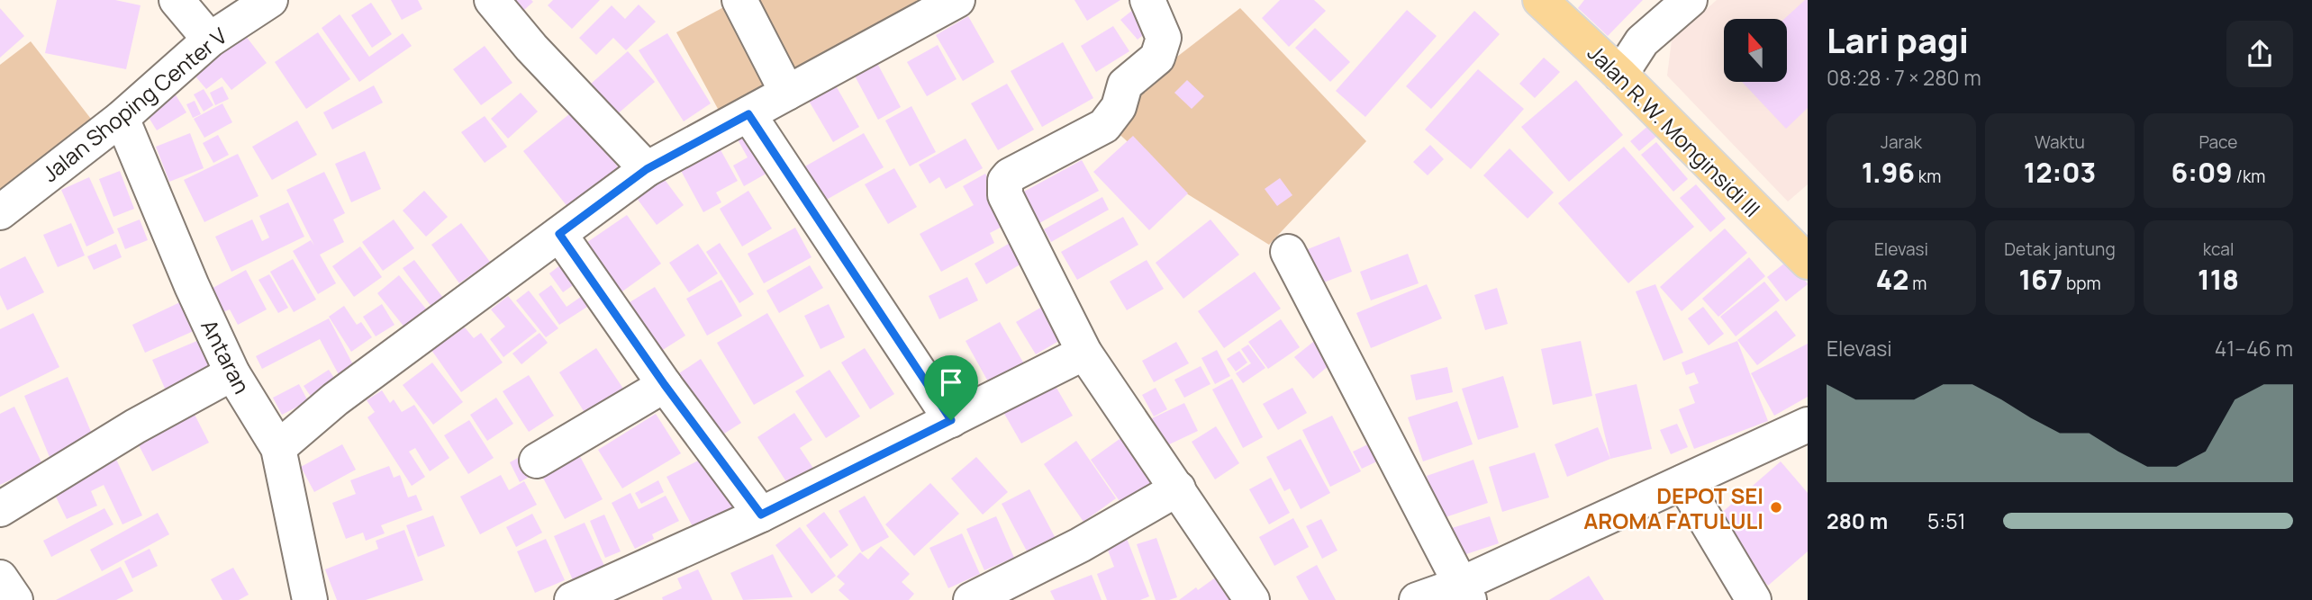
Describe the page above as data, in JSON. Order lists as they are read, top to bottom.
{
  "streets": {
    "main road": ["Jalan R.W. Monginsidi III"],
    "street": ["Jalan Shoping Center V", "Antaran"]
  },
  "crossings": [
    ["Jalan Shoping Center V", "Antaran"]
  ],
  "places": ["DEPOT SEI AROMA FATULULI"],
  "north": "top",
  "page": {
    "heading": ["Lari pagi", "08:28 · 7 × 280 m"],
    "stats": [
      ["Jarak", "1.96 km"],
      ["Waktu", "12:03"],
      ["Pace", "6:09 /km"],
      ["Elevasi", "42 m"],
      ["Detak jantung", "167 bpm"],
      ["kcal", "118"]
    ],
    "chart": ["Elevasi", "41–46 m"],
    "list": [
      {
        "name": "280 m",
        "note": "5:51"
      }
    ]
  }
}
